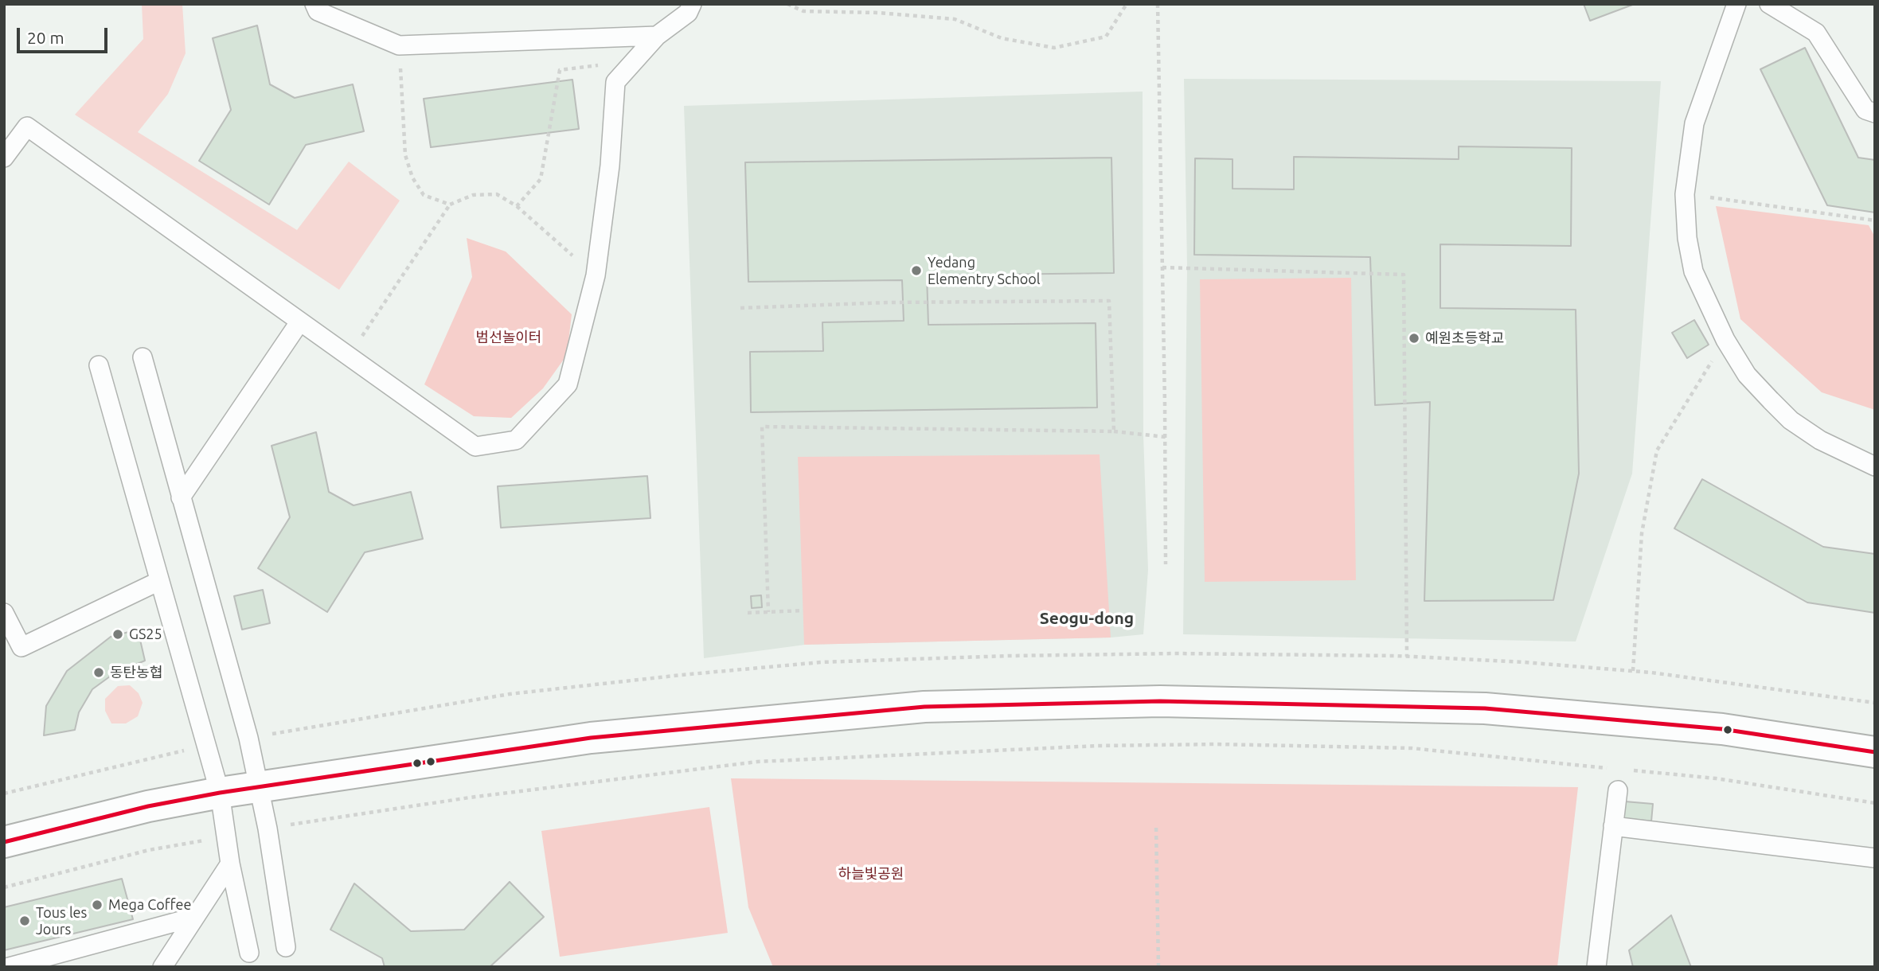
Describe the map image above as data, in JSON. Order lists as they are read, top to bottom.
{
  "districts": ["Seogu-dong"],
  "parks": ["범선놀이터", "하늘빛공원"],
  "places": [
    "Yedang Elementry School",
    "예원초등학교",
    "GS25",
    "동탄농협",
    "Mega Coffee",
    "Tous les Jours"
  ],
  "scale_bar": "20 m"
}
